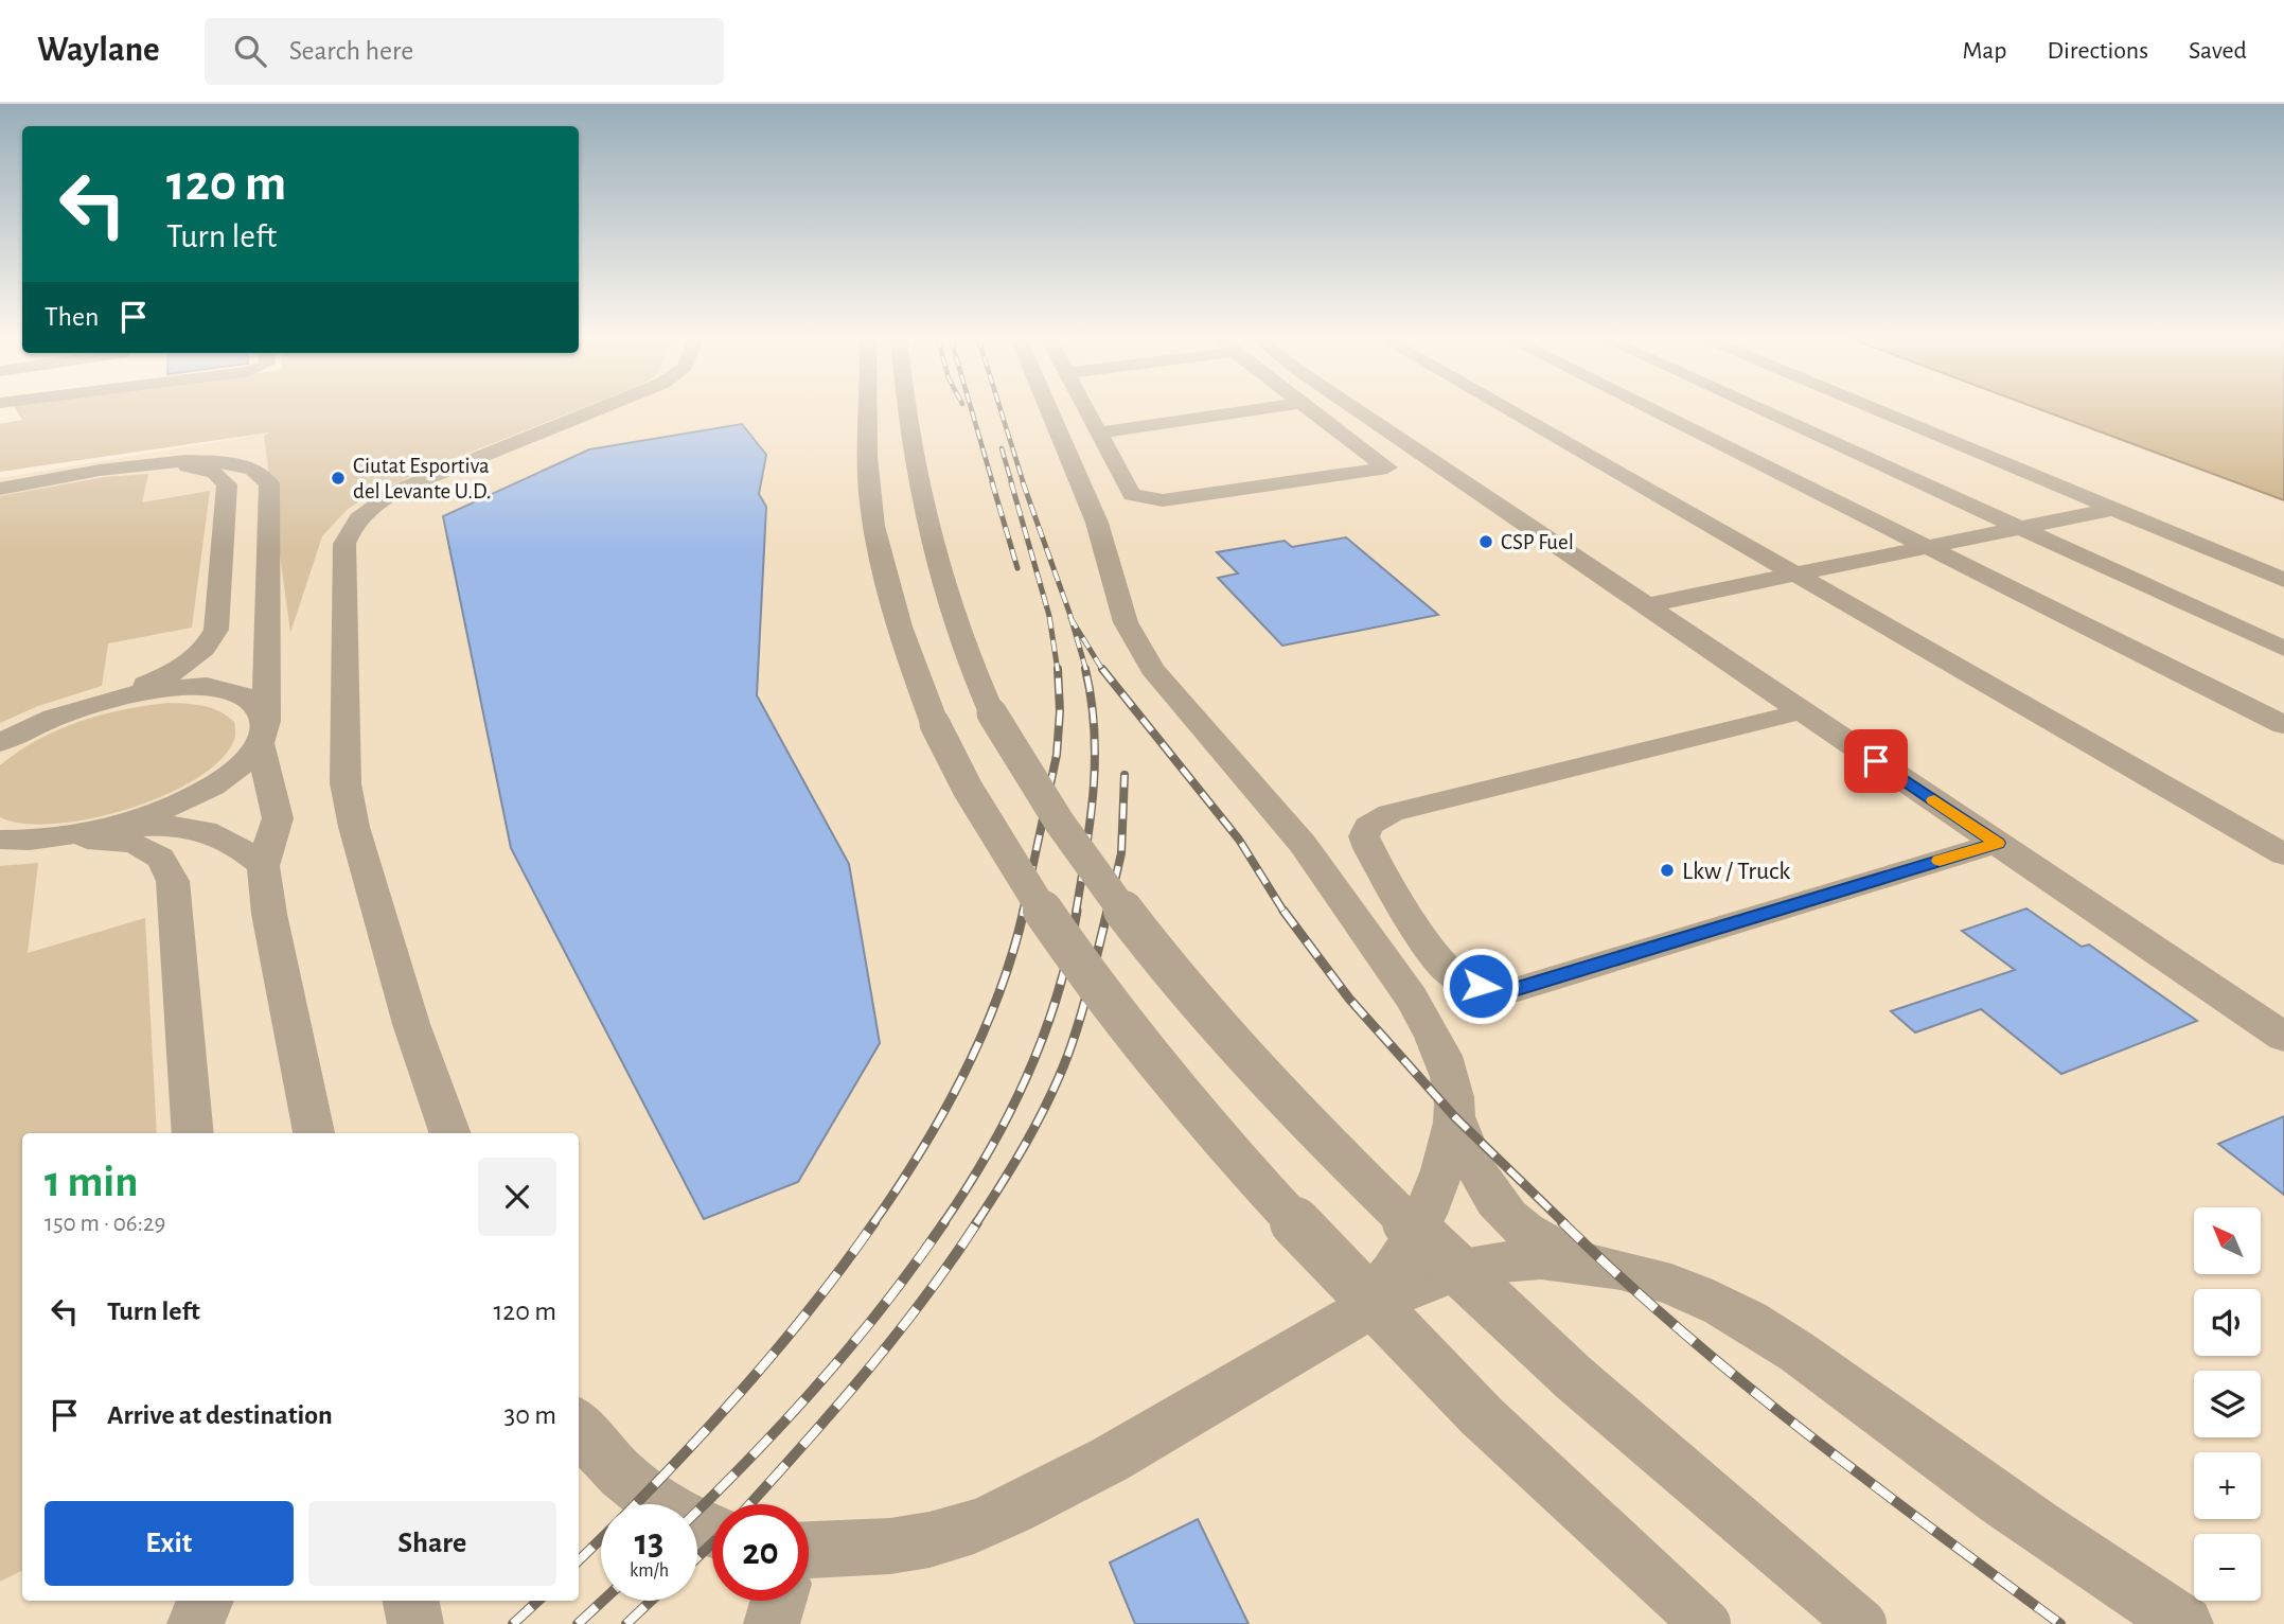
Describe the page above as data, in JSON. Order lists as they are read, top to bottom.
{
  "places": ["Ciutat Esportiva del Levante U.D.", "CSP Fuel", "Lkw / Truck"],
  "north": "top left",
  "page": {
    "header": "Waylane",
    "search": "Search here",
    "nav": ["Map", "Directions", "Saved"],
    "turn": ["120 m", "Turn left"],
    "then": "Then",
    "heading": ["1 min", "150 m · 06:29"],
    "map_buttons": ["+", "−"],
    "list": [
      {
        "name": "Turn left",
        "value": "120 m"
      },
      {
        "name": "Arrive at destination",
        "value": "30 m"
      }
    ],
    "buttons": ["Exit", "Share"],
    "speed": "13 km/h",
    "limit": "20"
  }
}
